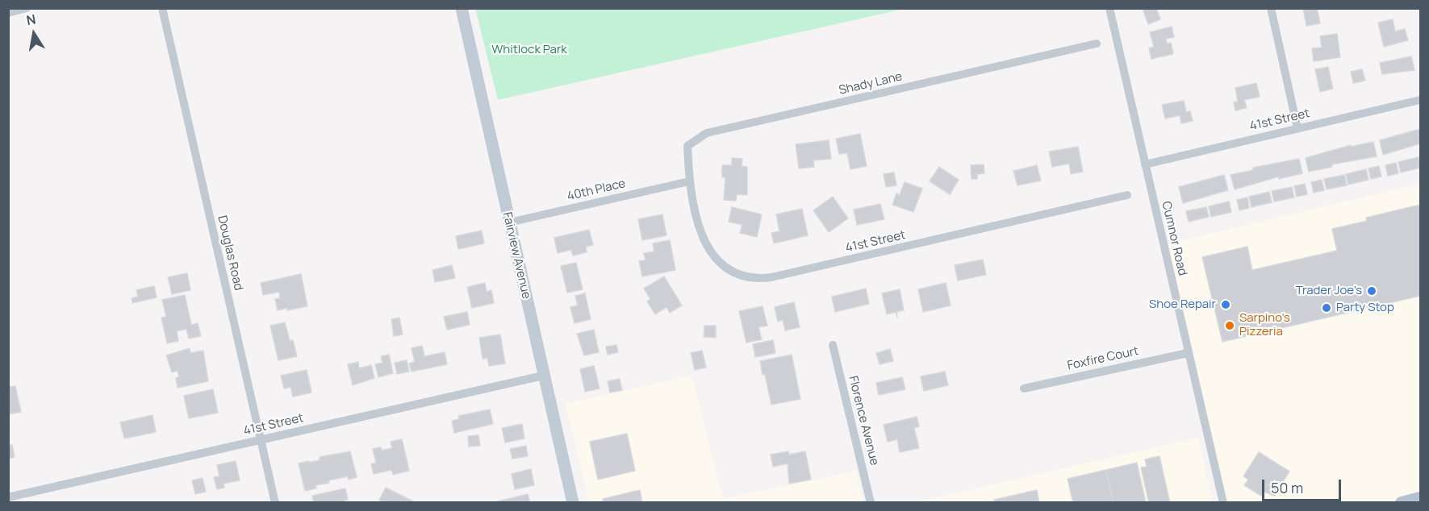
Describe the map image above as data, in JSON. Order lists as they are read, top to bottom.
{
  "streets": {
    "street": [
      "Shady Lane",
      "41st Street",
      "40th Place",
      "Cumnor Road",
      "Douglas Road",
      "Fairview Avenue",
      "Foxfire Court",
      "Florence Avenue"
    ]
  },
  "crossings": [
    ["Shady Lane", "41st Street"],
    ["Shady Lane", "40th Place"],
    ["41st Street", "40th Place"],
    ["41st Street", "Cumnor Road"],
    ["41st Street", "Douglas Road"],
    ["41st Street", "Fairview Avenue"],
    ["40th Place", "Fairview Avenue"],
    ["Cumnor Road", "Foxfire Court"]
  ],
  "parks": ["Whitlock Park"],
  "places": [
    "Trader Joe's",
    "Shoe Repair",
    "Party Stop",
    "Sarpino's Pizzeria"
  ],
  "scale_bar": "50 m",
  "north": "top"
}
